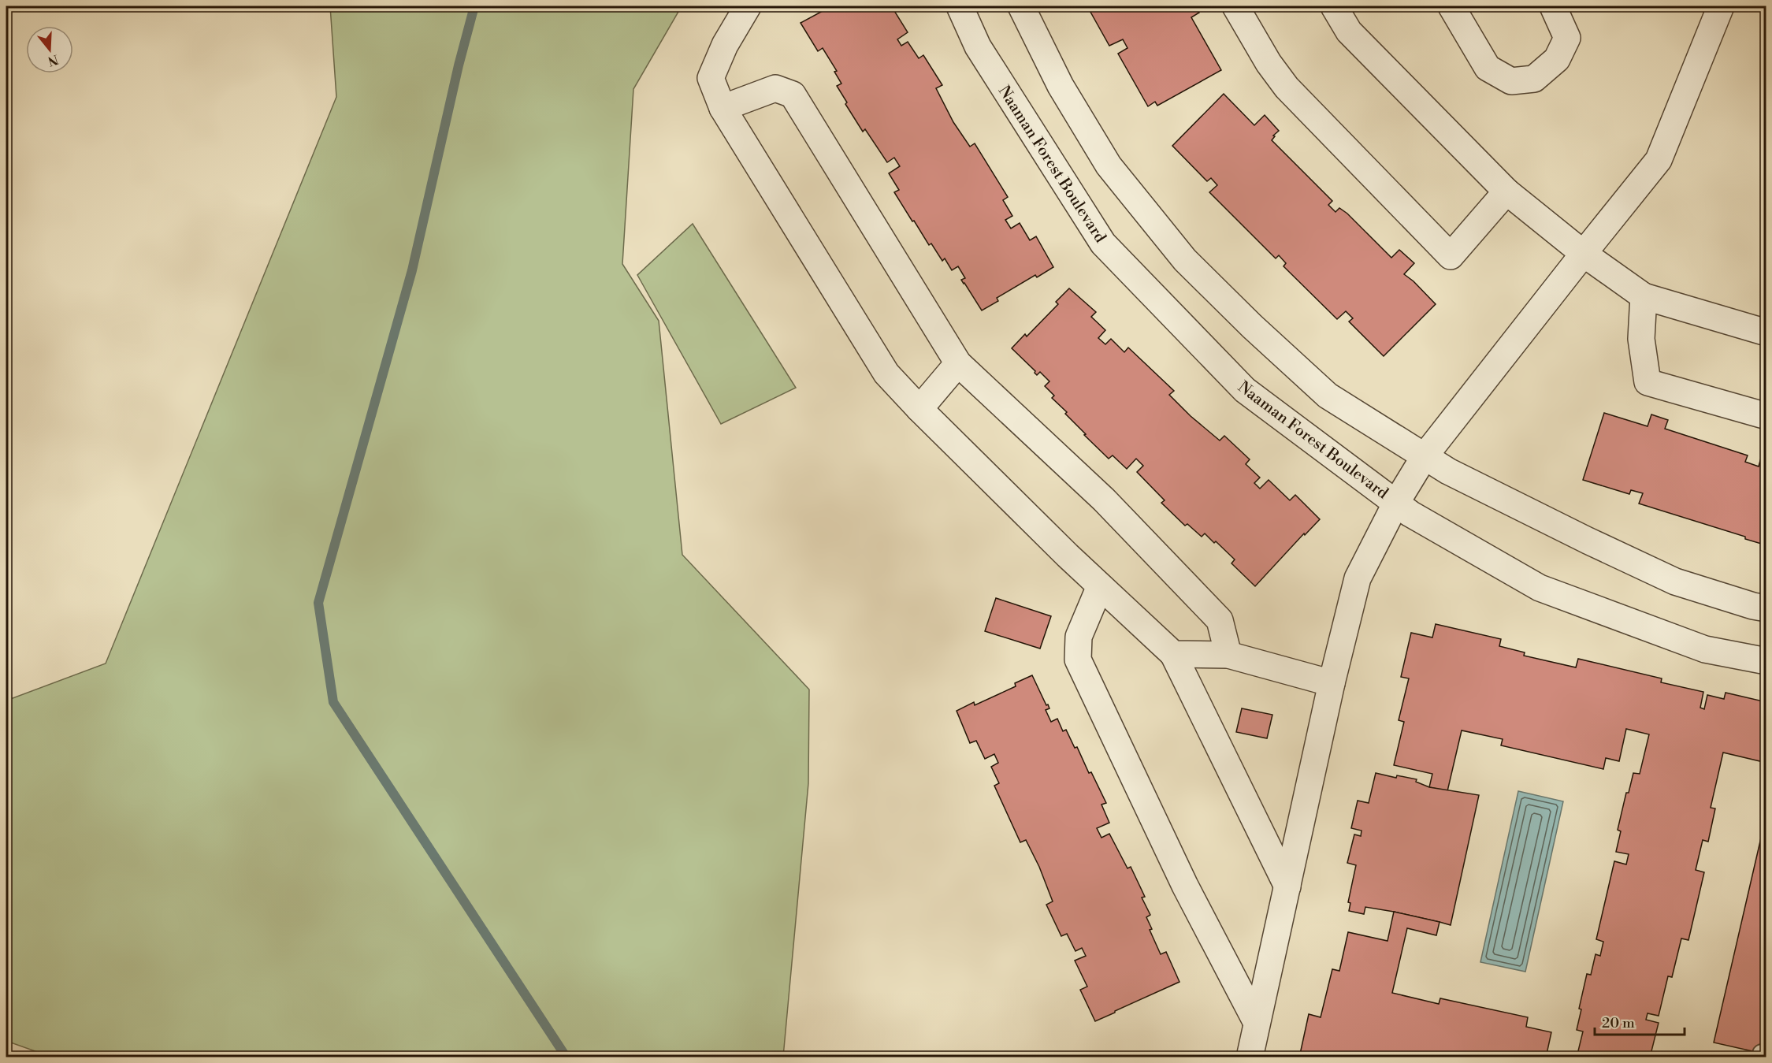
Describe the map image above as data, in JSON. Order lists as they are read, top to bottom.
{
  "streets": {
    "street": ["Naaman Forest Boulevard"]
  },
  "scale_bar": "20 m",
  "north": "bottom"
}
